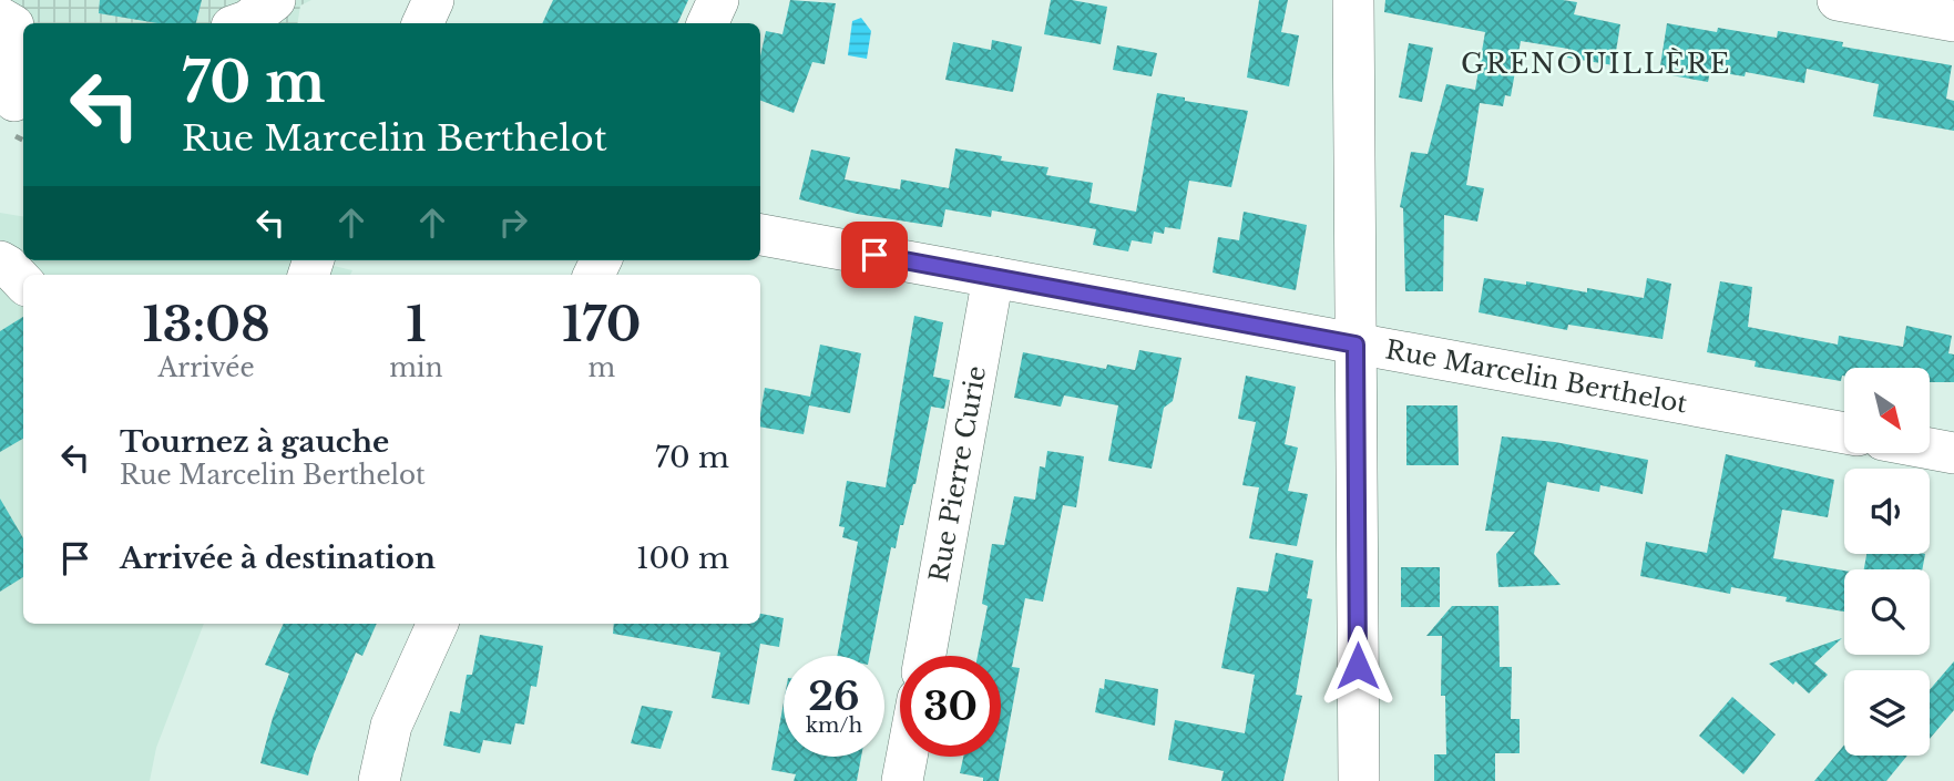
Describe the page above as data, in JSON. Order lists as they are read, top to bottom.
{
  "streets": {
    "street": ["Rue Marcelin Berthelot", "Rue Pierre Curie"]
  },
  "crossings": [
    ["Rue Marcelin Berthelot", "Rue Pierre Curie"]
  ],
  "districts": ["GRENOUILLÈRE"],
  "north": "bottom right",
  "page": {
    "turn": ["70 m", "Rue Marcelin Berthelot"],
    "eta": [
      "13:08",
      "Arrivée",
      "1",
      "min",
      "170",
      "m"
    ],
    "list": [
      {
        "name": "Tournez à gauche",
        "note": "Rue Marcelin Berthelot",
        "value": "70 m"
      },
      {
        "name": "Arrivée à destination",
        "value": "100 m"
      }
    ],
    "speed": "26 km/h",
    "limit": "30"
  }
}
